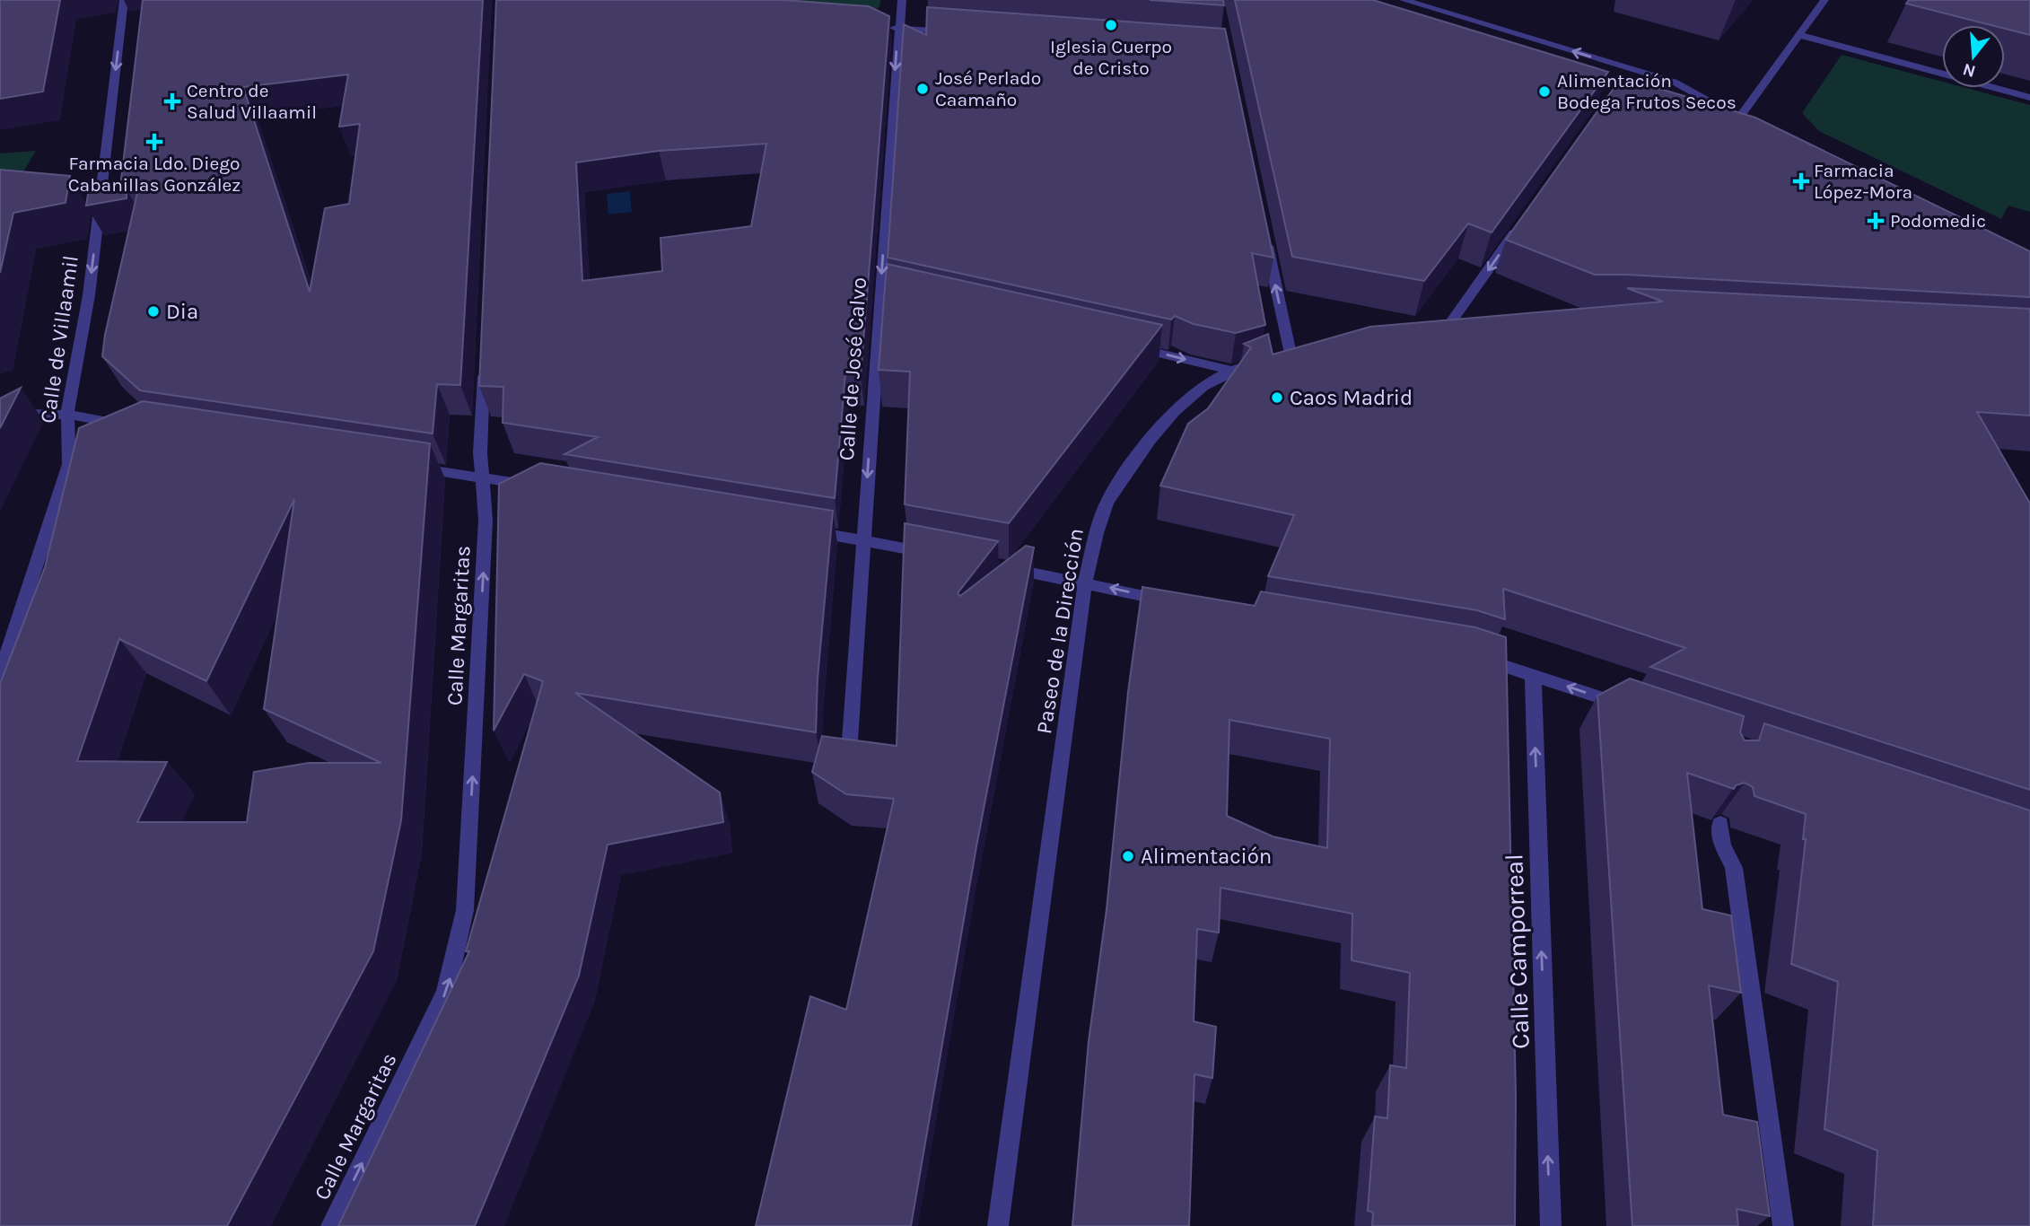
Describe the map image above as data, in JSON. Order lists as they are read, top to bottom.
{
  "streets": {
    "street": [
      "Calle de Villaamil",
      "Calle de José Calvo",
      "Calle Margaritas",
      "Paseo de la Dirección",
      "Calle Camporreal"
    ]
  },
  "one_way": [
    "Calle de Villaamil",
    "Calle de José Calvo",
    "Calle Margaritas",
    "Calle Camporreal"
  ],
  "places": {
    "other": [
      "Iglesia Cuerpo de Cristo",
      "José Perlado Caamaño",
      "Alimentación Bodega Frutos Secos",
      "Dia",
      "Caos Madrid",
      "Alimentación"
    ],
    "health": [
      "Centro de Salud Villaamil",
      "Farmacia Ldo. Diego Cabanillas González",
      "Farmacia López-Mora",
      "Podomedic"
    ]
  },
  "north": "bottom"
}
